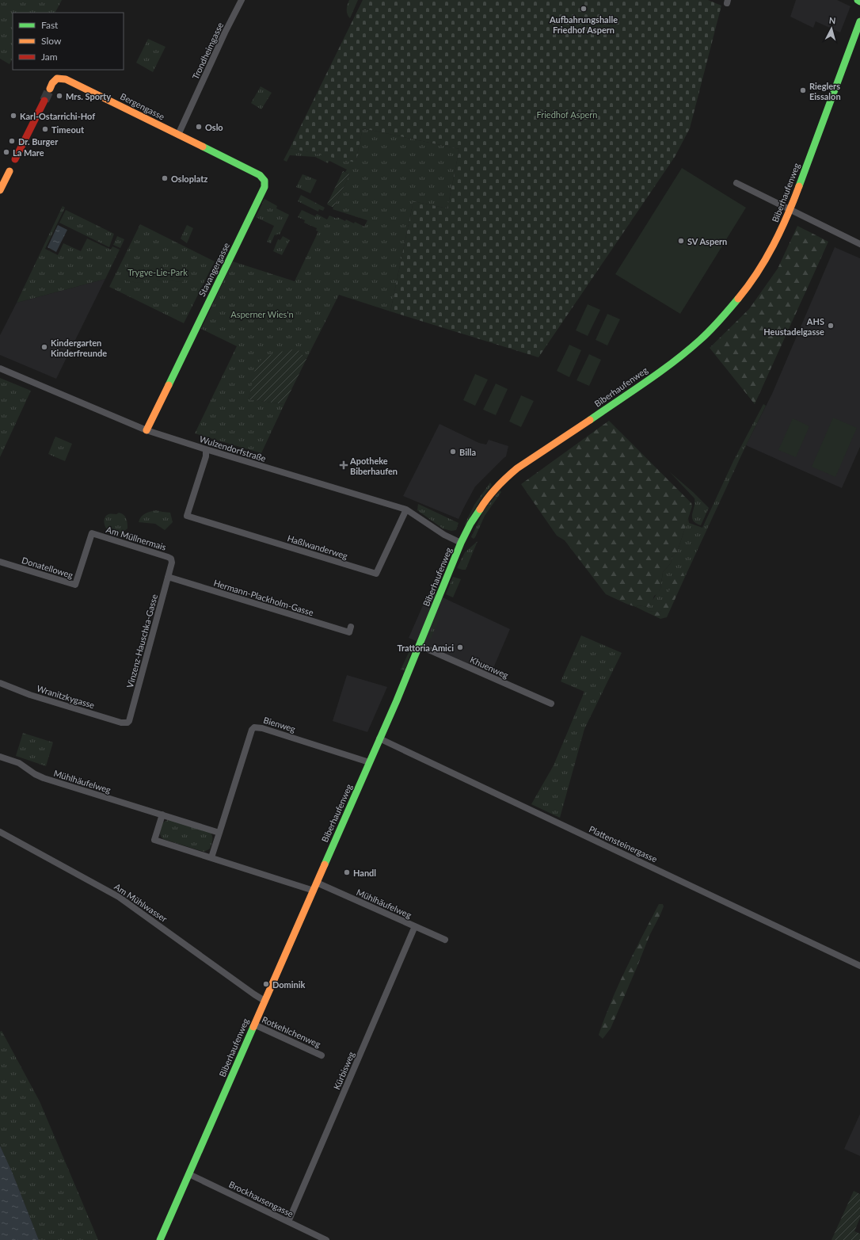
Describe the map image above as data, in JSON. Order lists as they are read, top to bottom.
{
  "streets": {
    "main road": ["Bergengasse", "Biberhaufenweg", "Stavangergasse"],
    "street": [
      "Trondheimgasse",
      "Wulzendorfstraße",
      "Am Müllnermais",
      "Haßlwanderweg",
      "Donatelloweg",
      "Hermann-Plackholm-Gasse",
      "Vinzenz-Hauschka-Gasse",
      "Khuenweg",
      "Wranitzkygasse",
      "Bienweg",
      "Mühlhäufelweg",
      "Plattensteinergasse",
      "Am Mühlwasser",
      "Rotkehlchenweg",
      "Kürbisweg",
      "Brockhausengasse"
    ]
  },
  "crossings": [
    ["Trondheimgasse", "Bergengasse"],
    ["Trondheimgasse", "Stavangergasse"],
    ["Bergengasse", "Stavangergasse"],
    ["Biberhaufenweg", "Wulzendorfstraße"],
    ["Biberhaufenweg", "Khuenweg"],
    ["Biberhaufenweg", "Bienweg"],
    ["Biberhaufenweg", "Mühlhäufelweg"],
    ["Biberhaufenweg", "Plattensteinergasse"],
    ["Biberhaufenweg", "Am Mühlwasser"],
    ["Biberhaufenweg", "Rotkehlchenweg"],
    ["Biberhaufenweg", "Brockhausengasse"],
    ["Stavangergasse", "Wulzendorfstraße"],
    ["Wulzendorfstraße", "Haßlwanderweg"],
    ["Am Müllnermais", "Donatelloweg"],
    ["Am Müllnermais", "Vinzenz-Hauschka-Gasse"],
    ["Hermann-Plackholm-Gasse", "Vinzenz-Hauschka-Gasse"],
    ["Vinzenz-Hauschka-Gasse", "Wranitzkygasse"],
    ["Bienweg", "Mühlhäufelweg"],
    ["Mühlhäufelweg", "Kürbisweg"],
    ["Kürbisweg", "Brockhausengasse"]
  ],
  "parks": ["Friedhof Aspern", "Trygve-Lie-Park", "Asperner Wies'n"],
  "places": {
    "other": [
      "Aufbahrungshalle Friedhof Aspern",
      "Rieglers Eissalon",
      "Mrs. Sporty",
      "Karl-Ostarrichi-Hof",
      "Oslo",
      "Timeout",
      "Dr. Burger",
      "La Mare",
      "Osloplatz",
      "SV Aspern",
      "AHS Heustadelgasse",
      "Kindergarten Kinderfreunde",
      "Billa",
      "Trattoria Amici",
      "Handl",
      "Dominik"
    ],
    "health": ["Apotheke Biberhaufen"]
  },
  "legend": ["Fast", "Slow", "Jam"],
  "north": "top"
}
